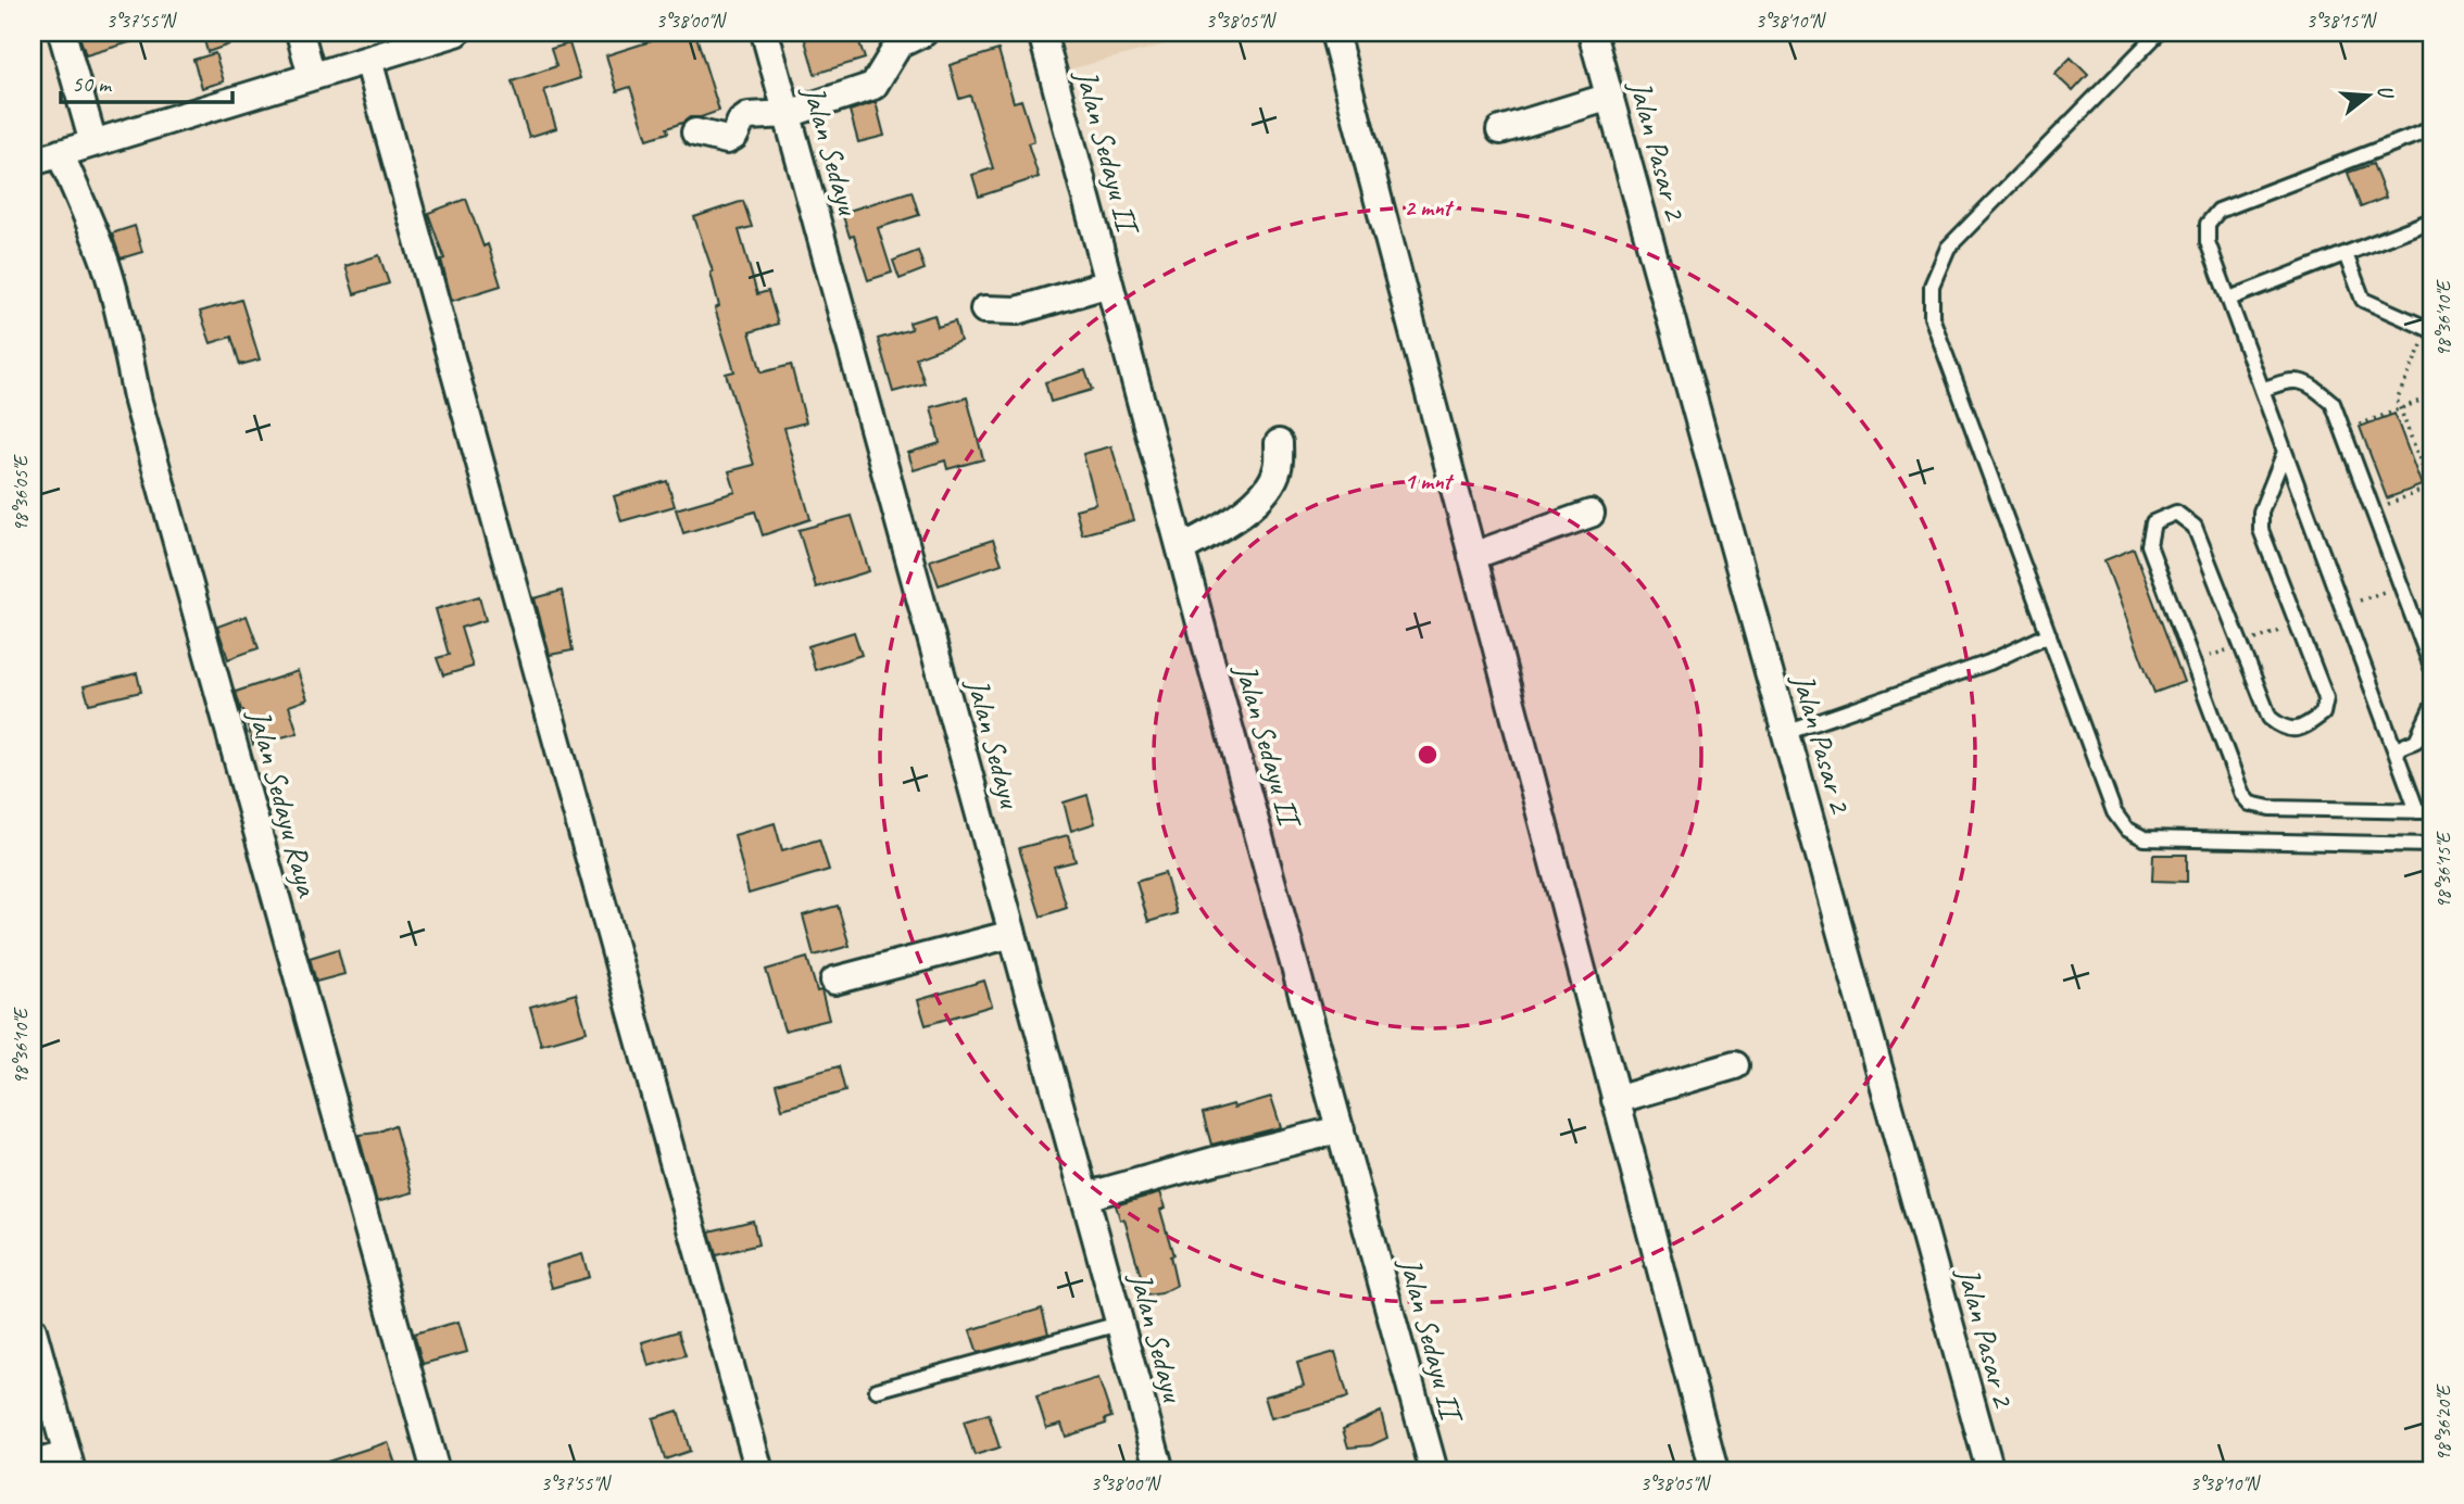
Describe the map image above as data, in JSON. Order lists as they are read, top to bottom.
{
  "streets": {
    "street": [
      "Jalan Sedayu",
      "Jalan Sedayu II",
      "Jalan Pasar 2",
      "Jalan Sedayu Raya"
    ]
  },
  "scale_bar": "50 m",
  "north": "right",
  "coordinates": [
    "3°37'55\"N",
    "3°38'00\"N",
    "3°38'05\"N",
    "3°38'10\"N",
    "3°38'15\"N",
    "98°36'10\"E",
    "98°36'05\"E",
    "98°36'15\"E",
    "98°36'20\"E"
  ],
  "rings": ["2 mnt", "1 mnt"]
}
